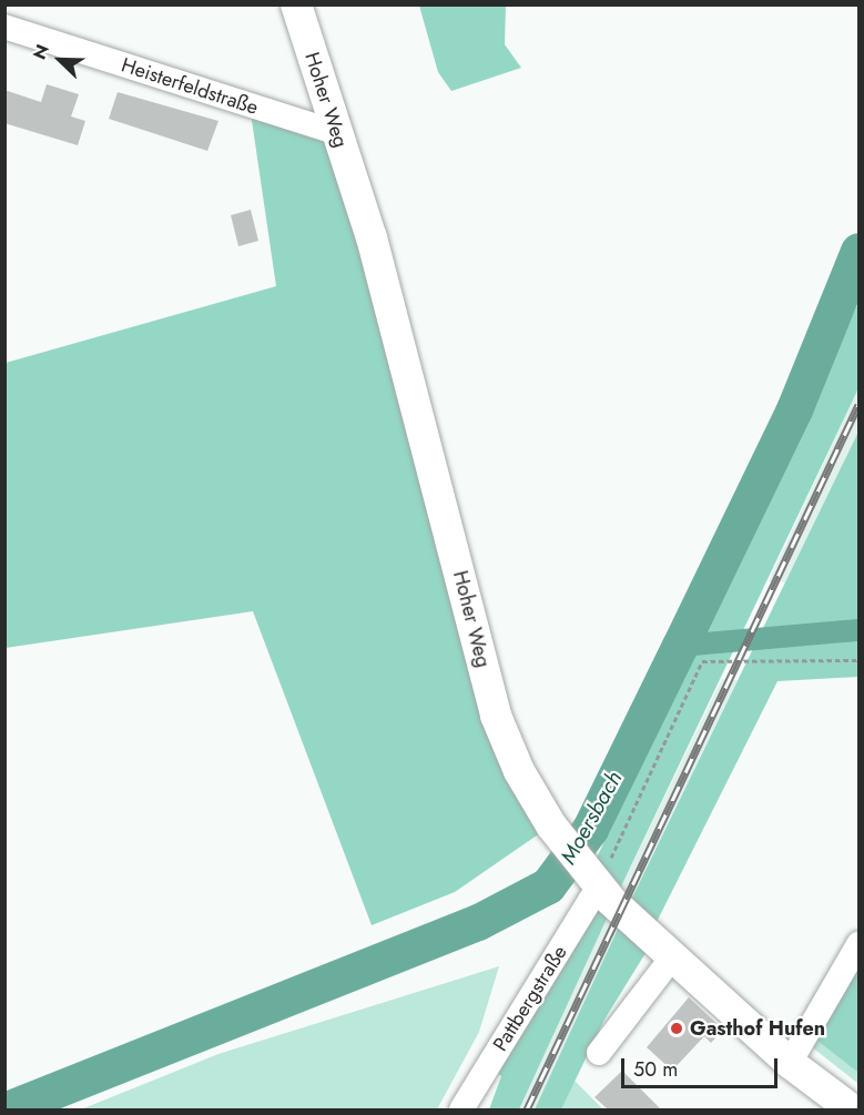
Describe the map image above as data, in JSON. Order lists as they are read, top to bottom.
{
  "streets": {
    "main road": ["Hoher Weg"],
    "street": ["Heisterfeldstraße", "Pattbergstraße"]
  },
  "crossings": [
    ["Heisterfeldstraße", "Hoher Weg"],
    ["Hoher Weg", "Pattbergstraße"]
  ],
  "water": ["Moersbach"],
  "places": ["Gasthof Hufen"],
  "scale_bar": "50 m",
  "north": "top left"
}
